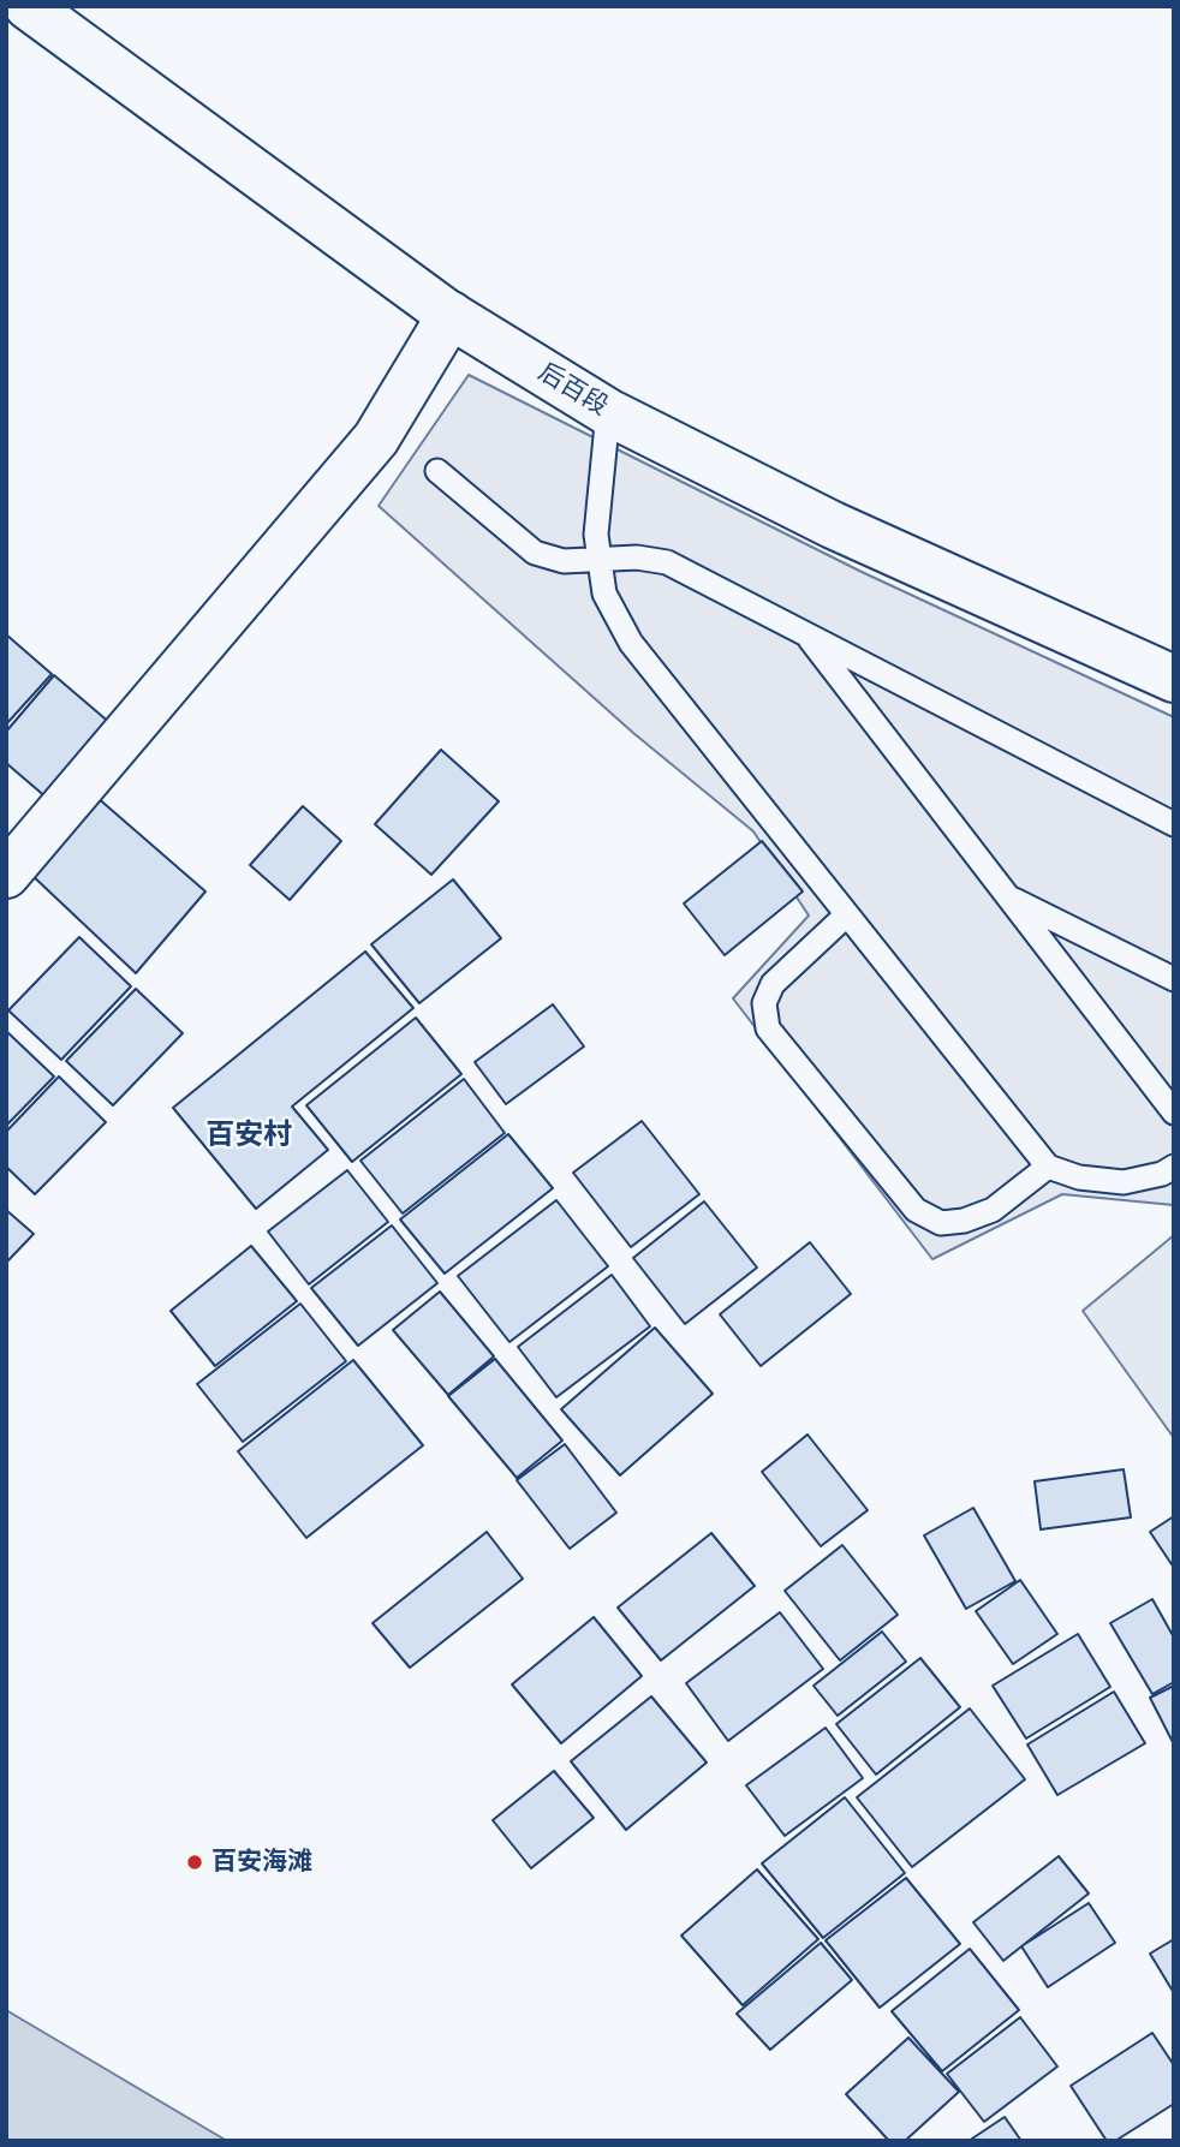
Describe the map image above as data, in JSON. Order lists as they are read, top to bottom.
{
  "streets": {
    "street": ["后百段"]
  },
  "districts": ["百安村"],
  "places": ["百安海滩"]
}
